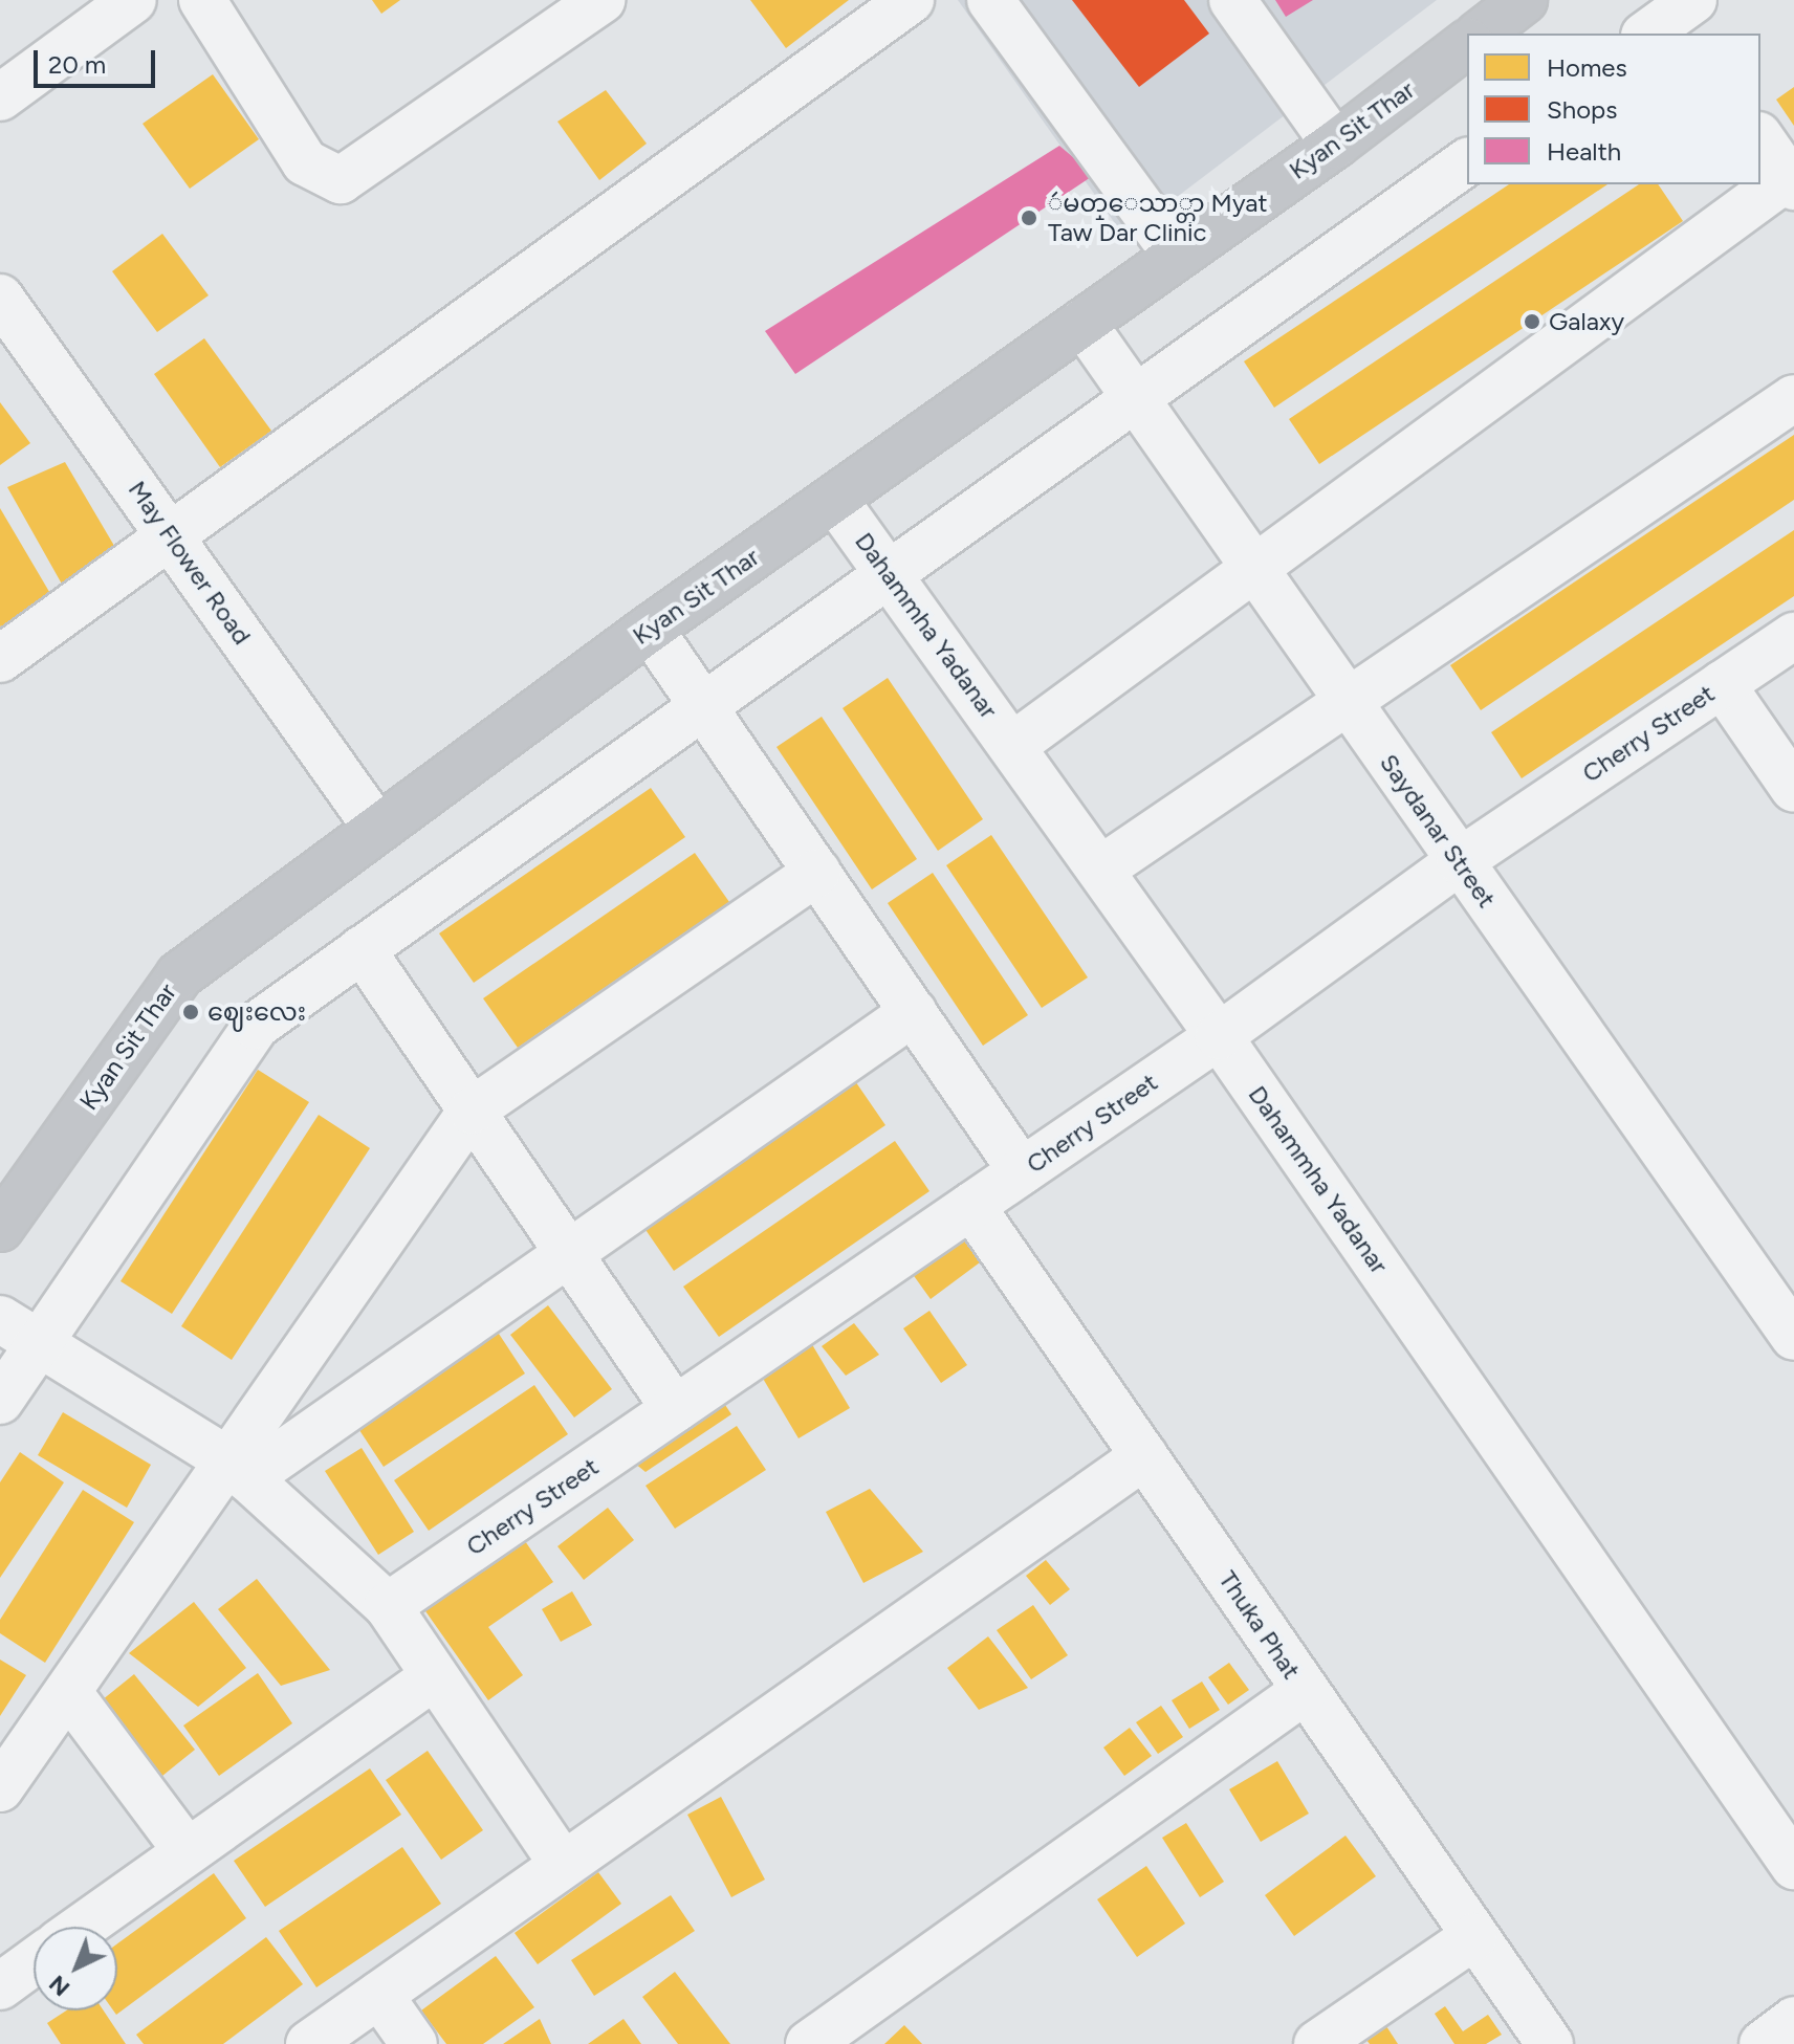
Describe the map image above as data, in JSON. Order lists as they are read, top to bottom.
{
  "streets": {
    "main road": ["Kyan Sit Thar"],
    "street": [
      "May Flower Road",
      "Dahammha Yadanar",
      "Cherry Street",
      "Saydanar Street",
      "Thuka Phat"
    ]
  },
  "crossings": [
    ["Kyan Sit Thar", "May Flower Road"],
    ["Kyan Sit Thar", "Dahammha Yadanar"],
    ["Kyan Sit Thar", "Saydanar Street"],
    ["Dahammha Yadanar", "Cherry Street"],
    ["Cherry Street", "Saydanar Street"],
    ["Cherry Street", "Thuka Phat"]
  ],
  "places": ["ဴမတ္ေသာ္တာ Myat Taw Dar Clinic", "Galaxy", "ဈေးလေး"],
  "legend": ["Homes", "Shops", "Health"],
  "scale_bar": "20 m",
  "north": "bottom left"
}
